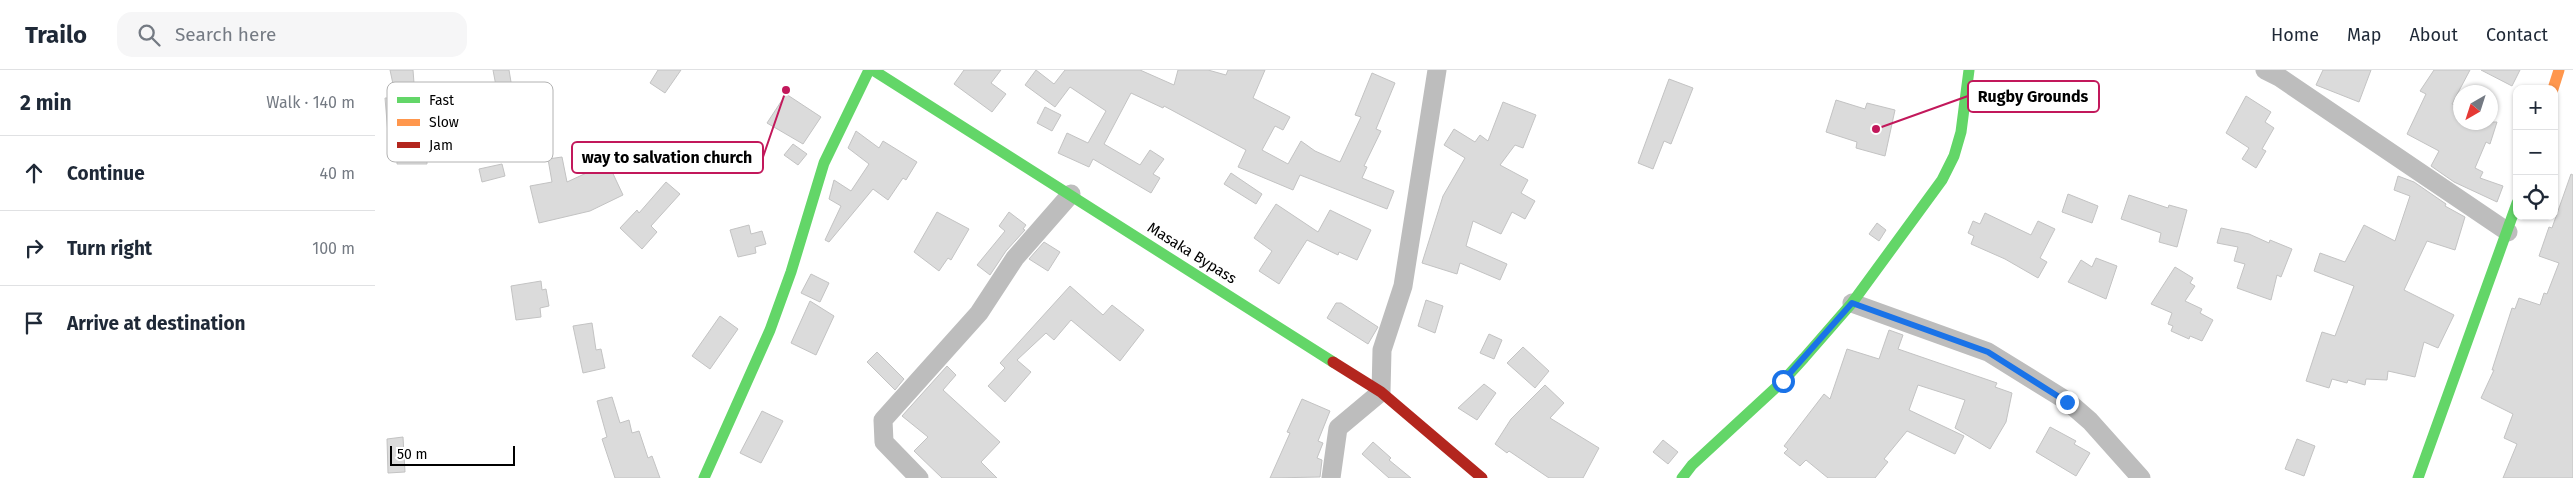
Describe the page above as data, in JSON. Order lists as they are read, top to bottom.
{
  "streets": {
    "main road": ["Masaka Bypass"]
  },
  "places": ["way to salvation church", "Rugby Grounds"],
  "legend": ["Fast", "Slow", "Jam"],
  "scale_bar": "50 m",
  "north": "bottom left",
  "page": {
    "header": "Trailo",
    "search": "Search here",
    "nav": [
      "Home",
      "Map",
      "About",
      "Contact"
    ],
    "heading": ["2 min", "Walk · 140 m"],
    "map_buttons": ["+", "−"],
    "list": [
      ["Continue", "40 m"],
      ["Turn right", "100 m"],
      "Arrive at destination"
    ],
    "scale": "50 m"
  }
}
